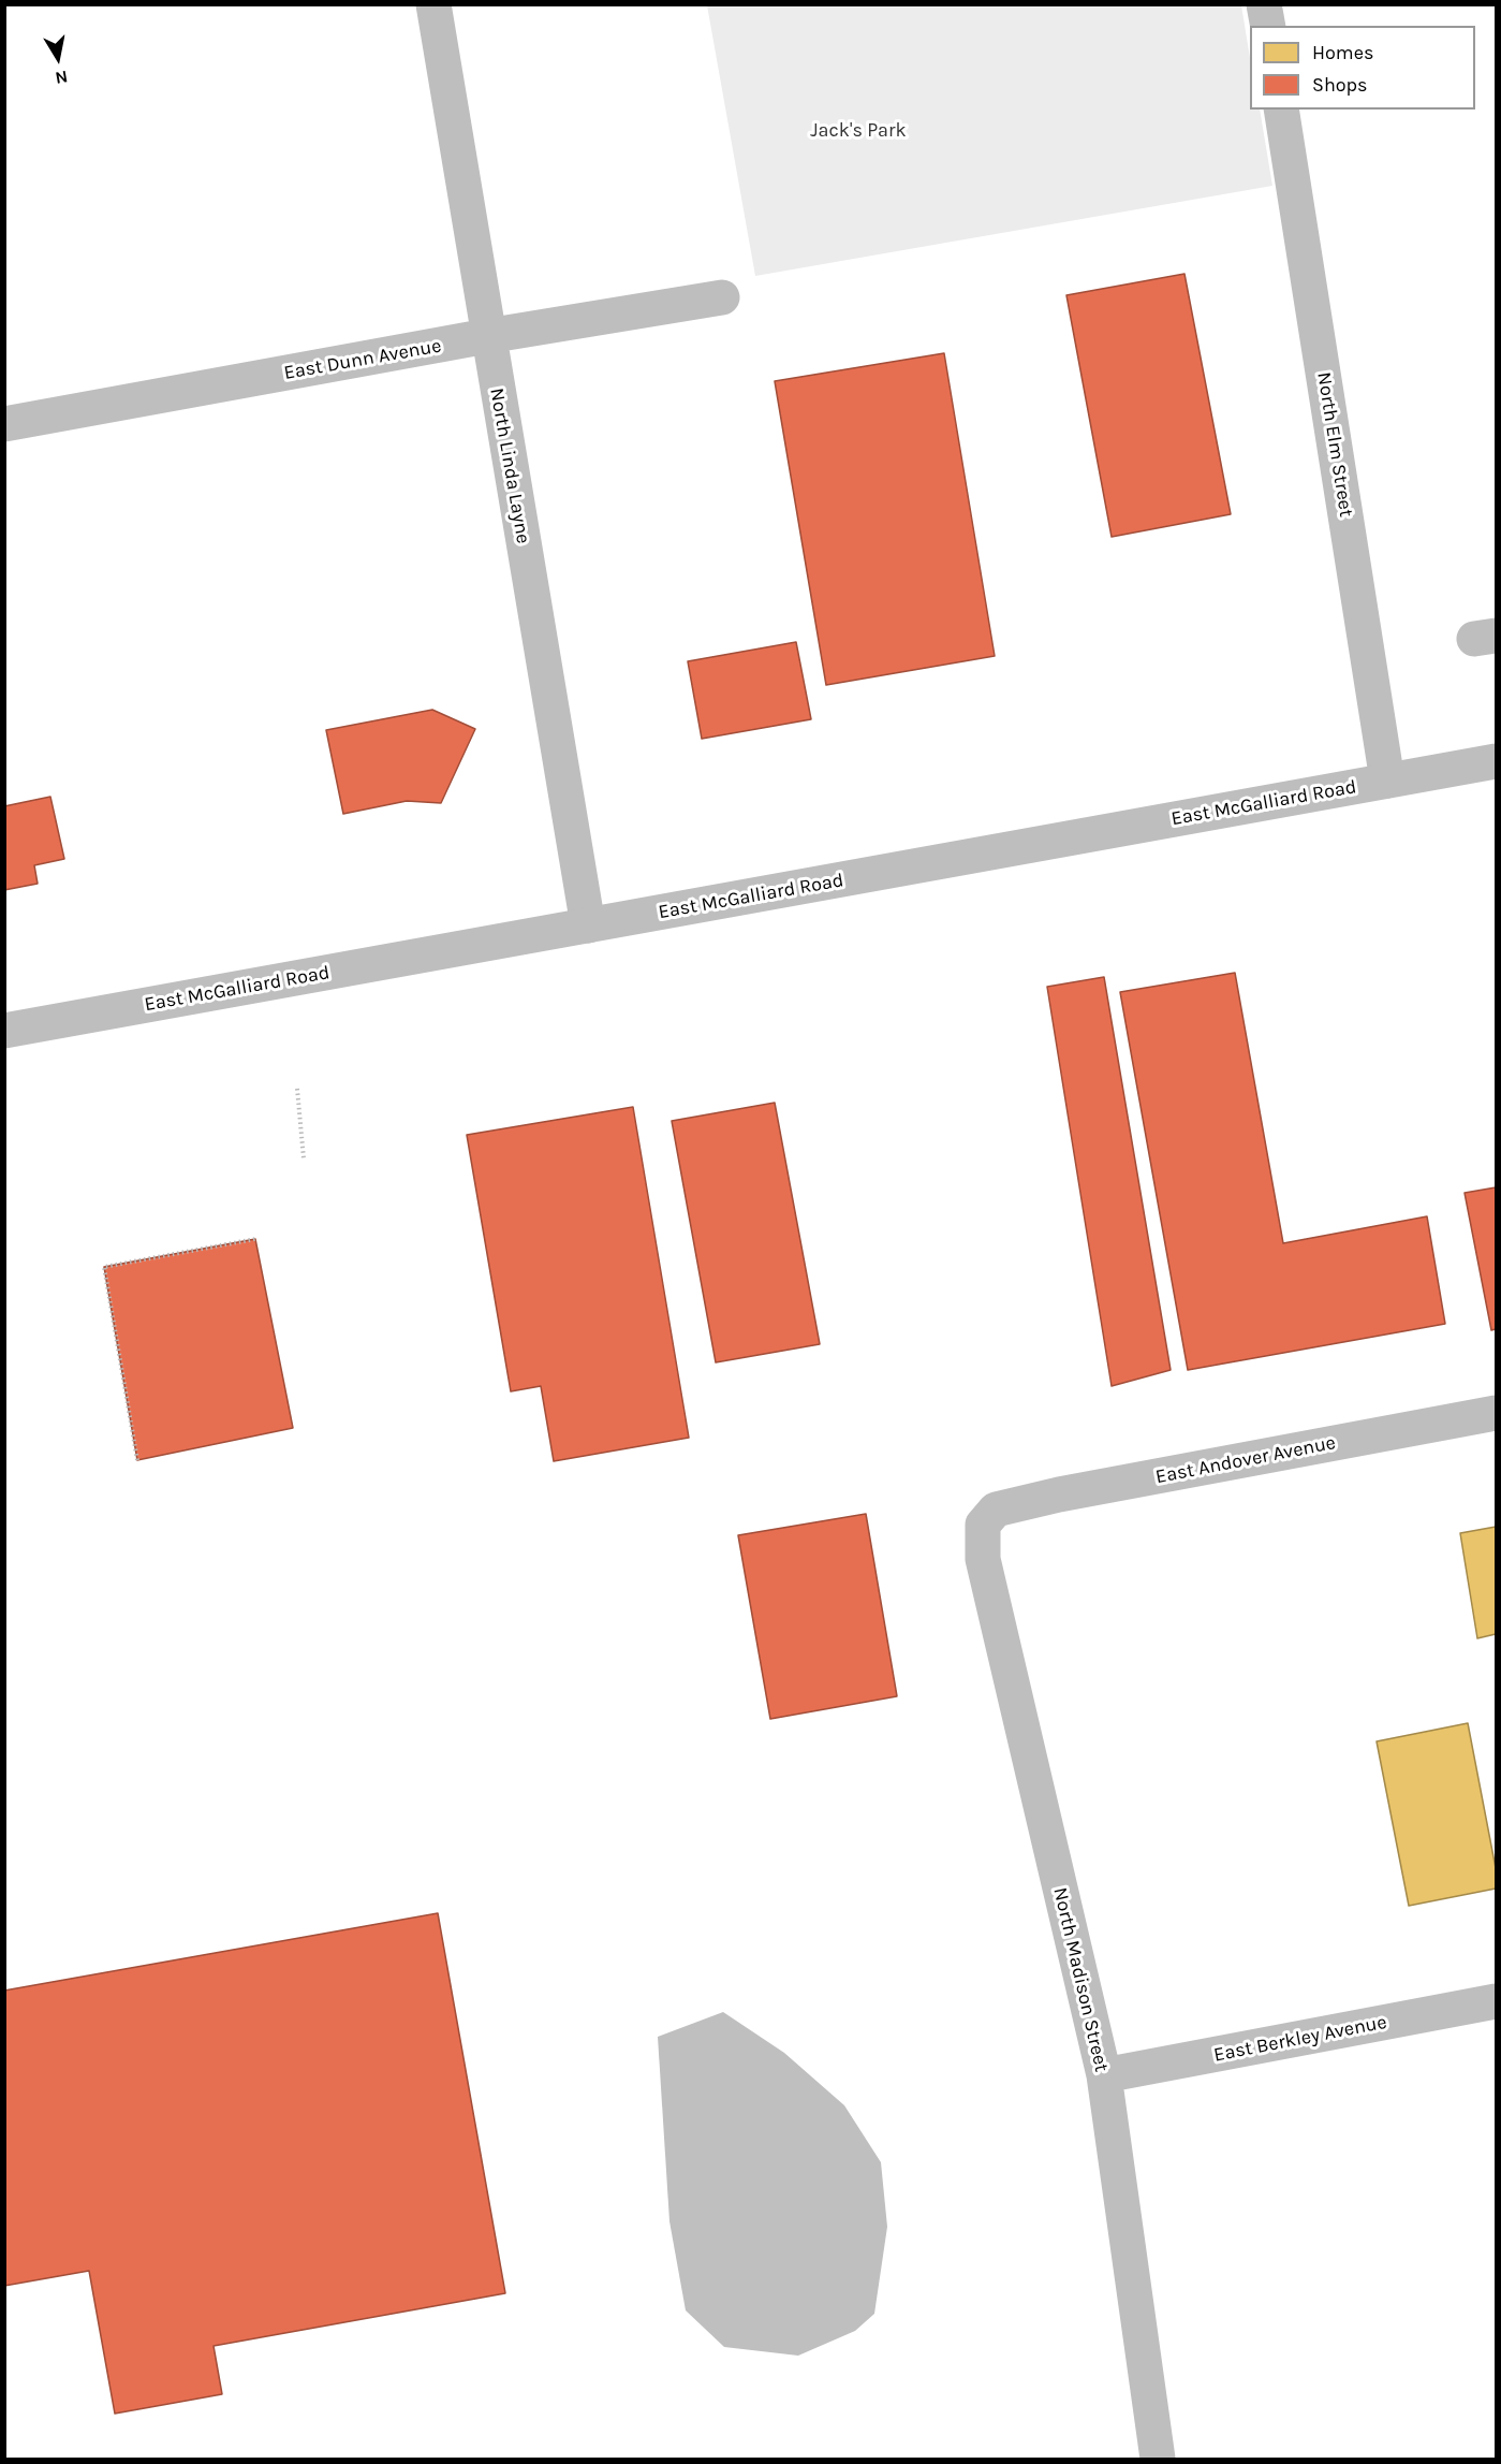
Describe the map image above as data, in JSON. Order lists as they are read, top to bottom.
{
  "streets": {
    "street": [
      "East Dunn Avenue",
      "North Elm Street",
      "North Linda Layne",
      "East McGalliard Road",
      "East Andover Avenue",
      "North Madison Street",
      "East Berkley Avenue"
    ]
  },
  "crossings": [
    ["East Dunn Avenue", "North Linda Layne"],
    ["North Elm Street", "East McGalliard Road"],
    ["North Linda Layne", "East McGalliard Road"],
    ["East Andover Avenue", "North Madison Street"],
    ["North Madison Street", "East Berkley Avenue"]
  ],
  "parks": ["Jack's Park"],
  "legend": ["Homes", "Shops"],
  "north": "bottom"
}
